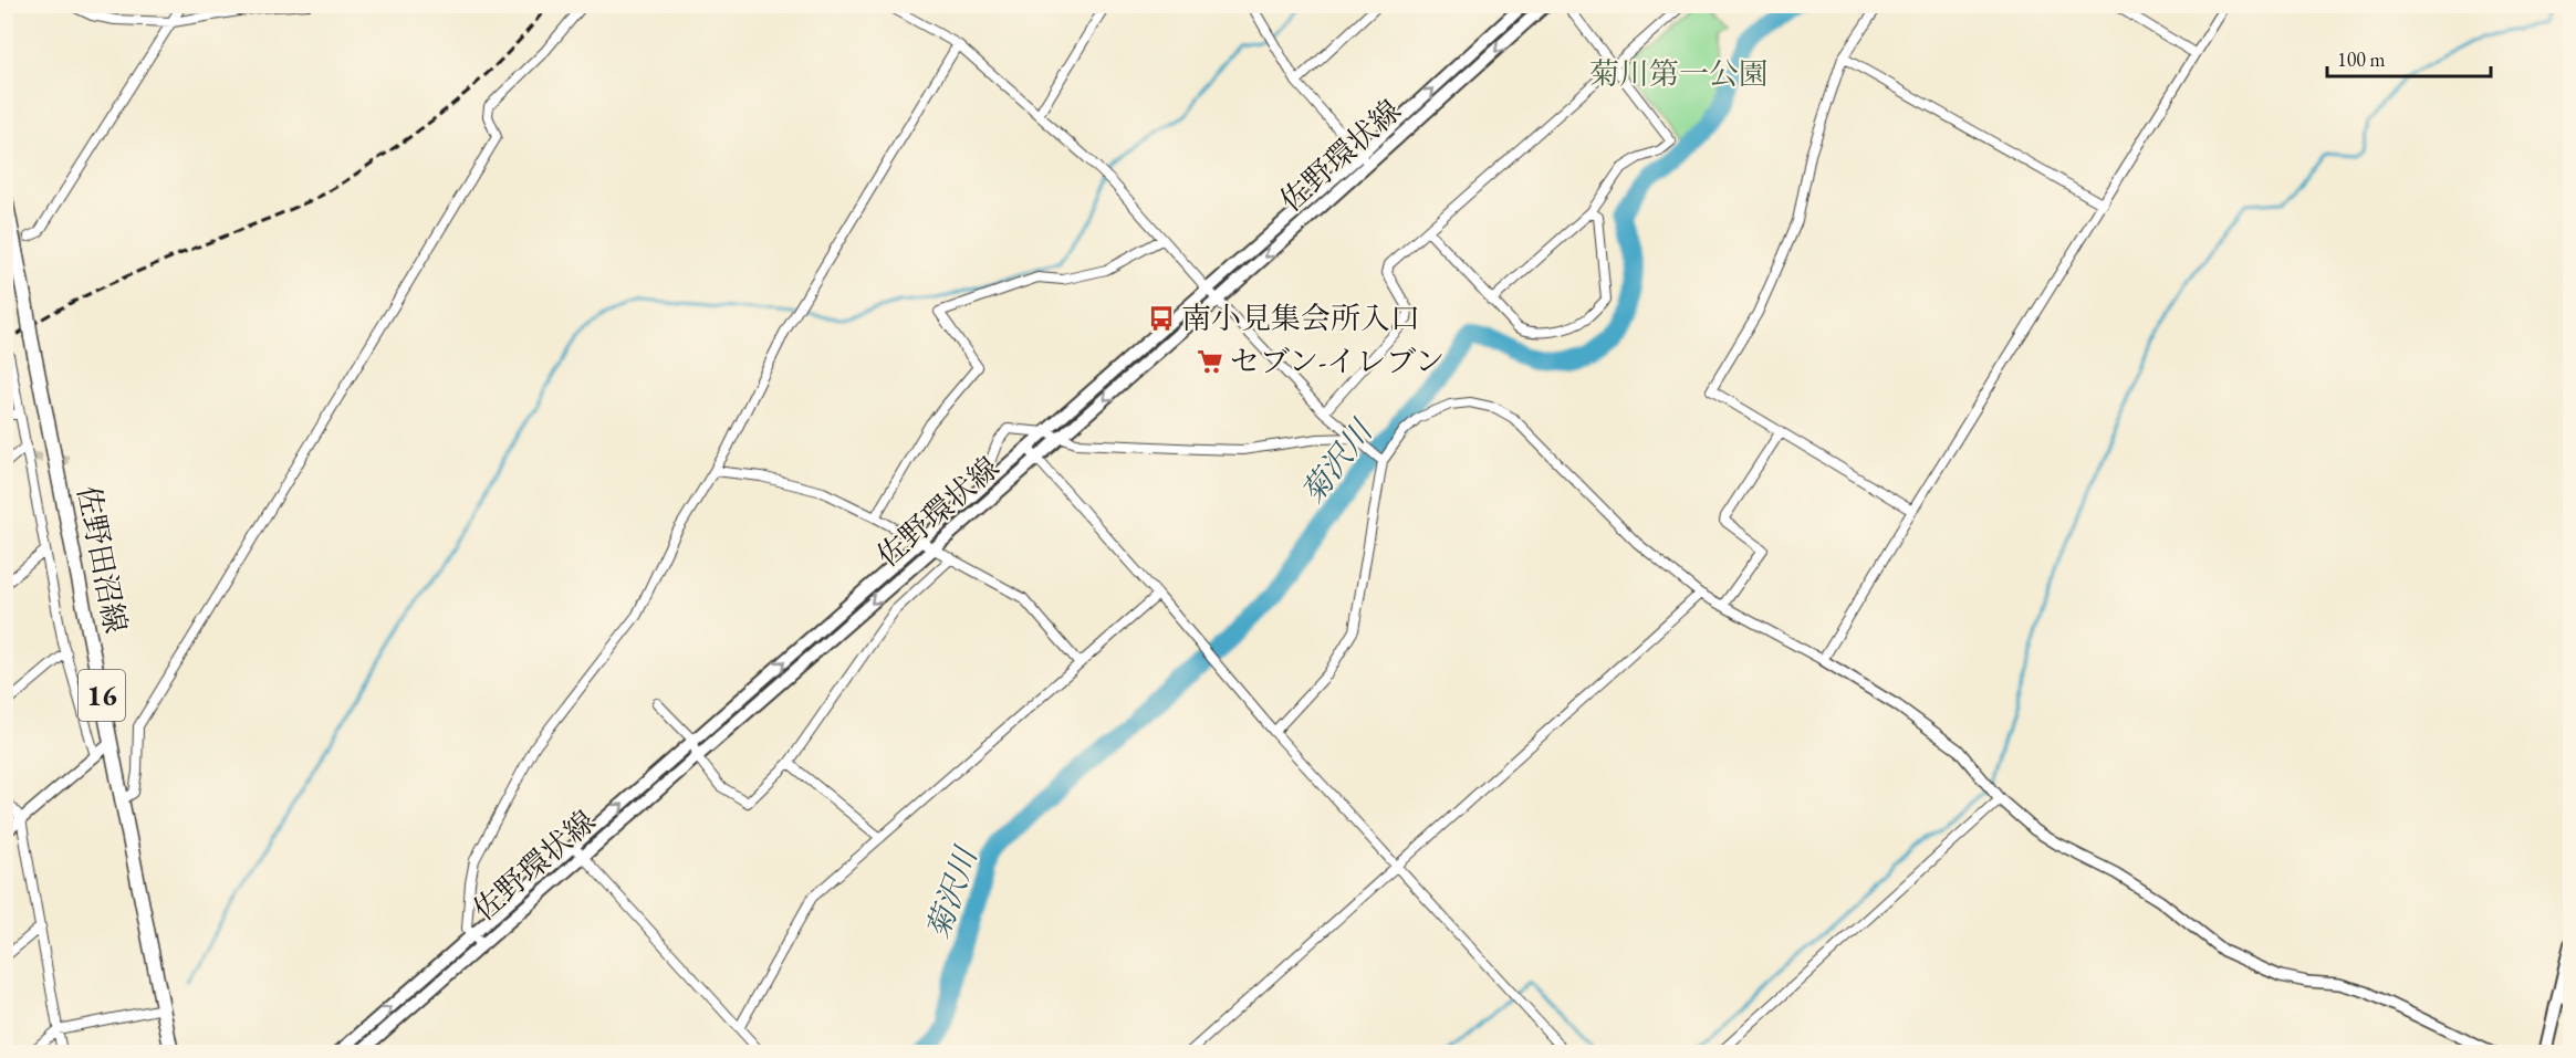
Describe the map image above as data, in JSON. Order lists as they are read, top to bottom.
{
  "streets": {
    "main road": ["佐野環状線", "佐野田沼線", "16"]
  },
  "water": ["菊沢川"],
  "parks": ["菊川第一公園"],
  "places": {
    "bus stop": ["南小見集会所入口"],
    "supermarket": ["セブン-イレブン"]
  },
  "scale_bar": "100 m"
}
